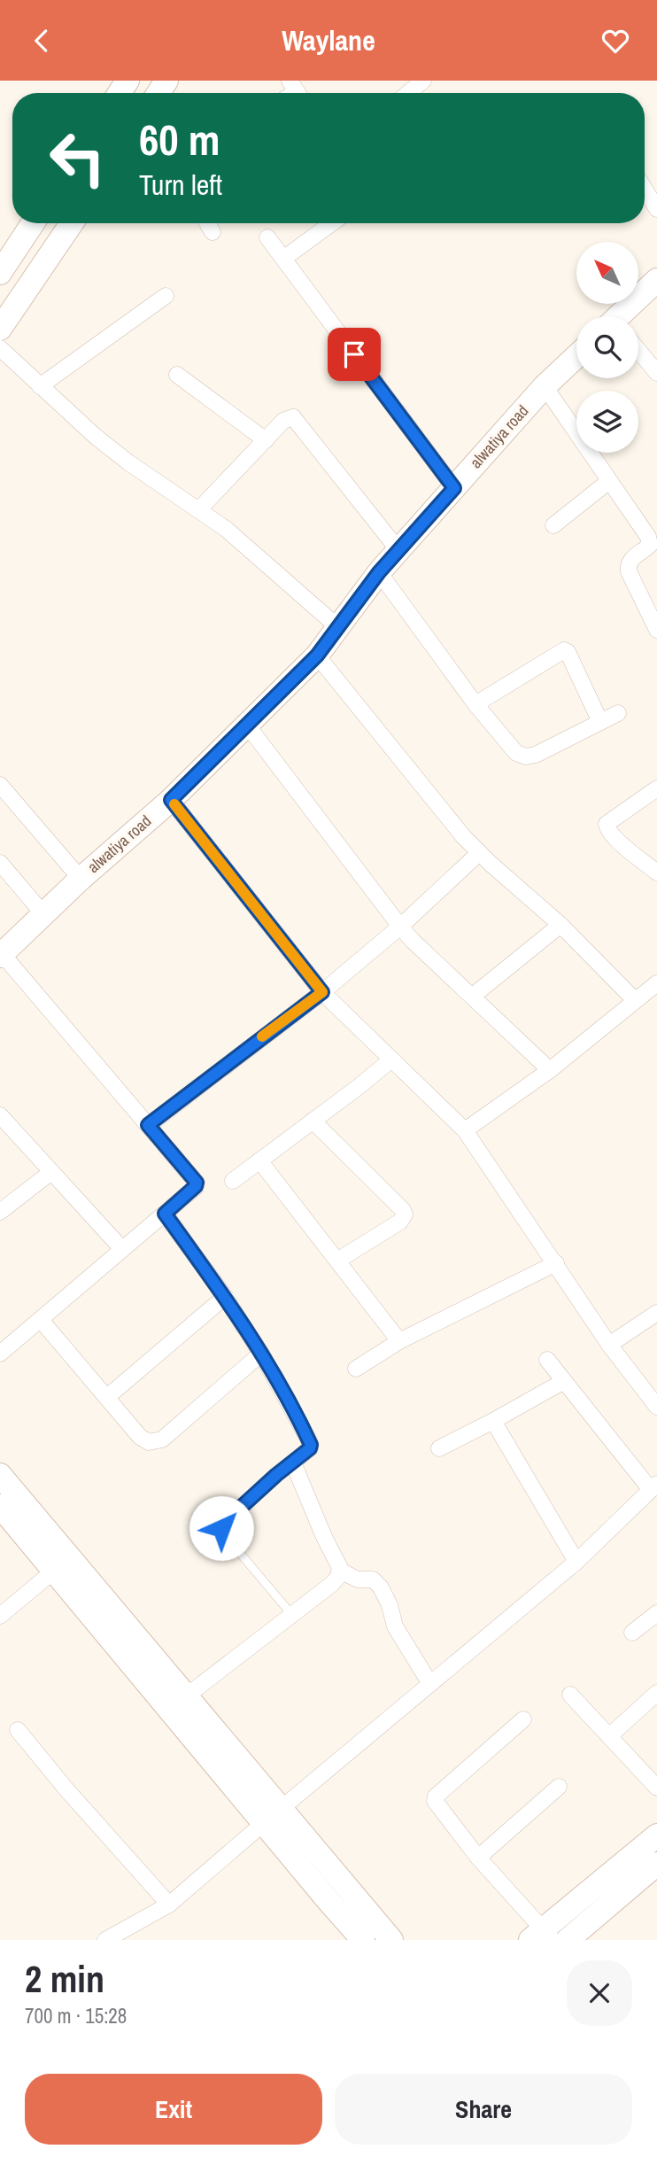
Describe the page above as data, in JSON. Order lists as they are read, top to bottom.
{
  "streets": {
    "street": ["alwatiya road"]
  },
  "north": "top left",
  "page": {
    "header": "Waylane",
    "turn": ["60 m", "Turn left"],
    "heading": ["2 min", "700 m · 15:28"],
    "buttons": ["Exit", "Share"]
  }
}
